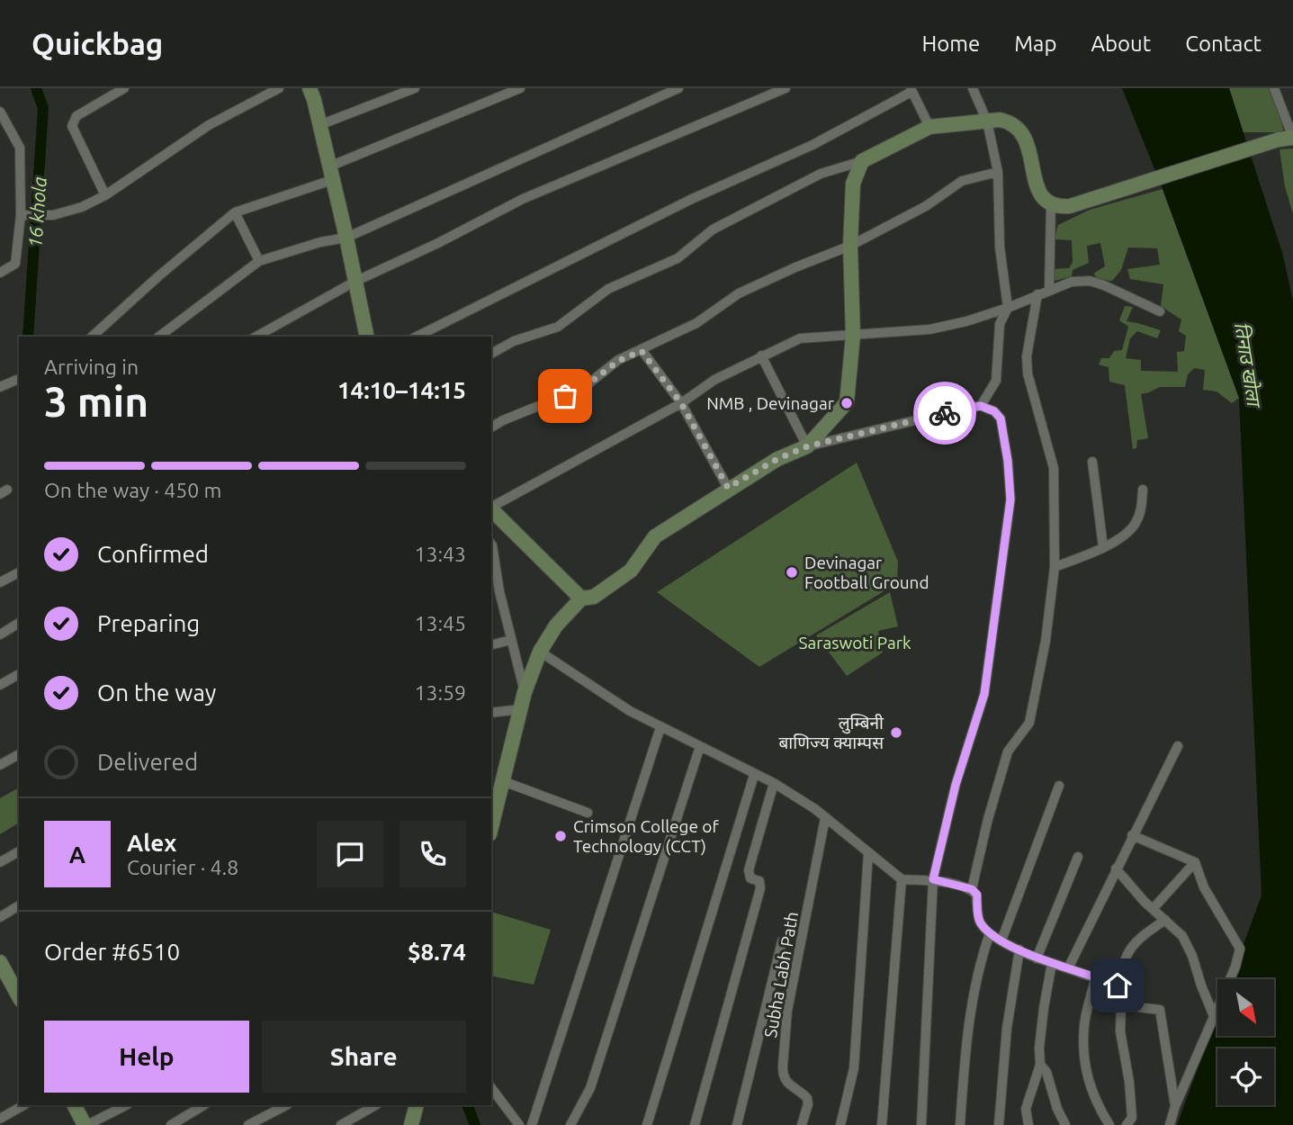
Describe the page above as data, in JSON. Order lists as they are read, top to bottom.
{
  "streets": {
    "street": ["Subha Labh Path"]
  },
  "water": ["16 khola", "तिनाउ खोला"],
  "parks": ["Saraswoti Park"],
  "places": [
    "NMB , Devinagar",
    "Devinagar Football Ground",
    "लुम्बिनी बाणिज्य क्याम्पस",
    "Crimson College of Technology (CCT)"
  ],
  "north": "bottom right",
  "page": {
    "header": "Quickbag",
    "nav": [
      "Home",
      "Map",
      "About",
      "Contact"
    ],
    "heading": ["3 min", "Arriving in", "14:10–14:15"],
    "panel": [
      "Alex",
      "Courier · 4.8",
      "Order #6510",
      "$8.74"
    ],
    "bar": "On the way · 450 m",
    "list": [
      ["Confirmed", "13:43"],
      ["Preparing", "13:45"],
      ["On the way", "13:59"],
      "Delivered"
    ],
    "round": "A",
    "buttons": ["Help", "Share"]
  }
}
